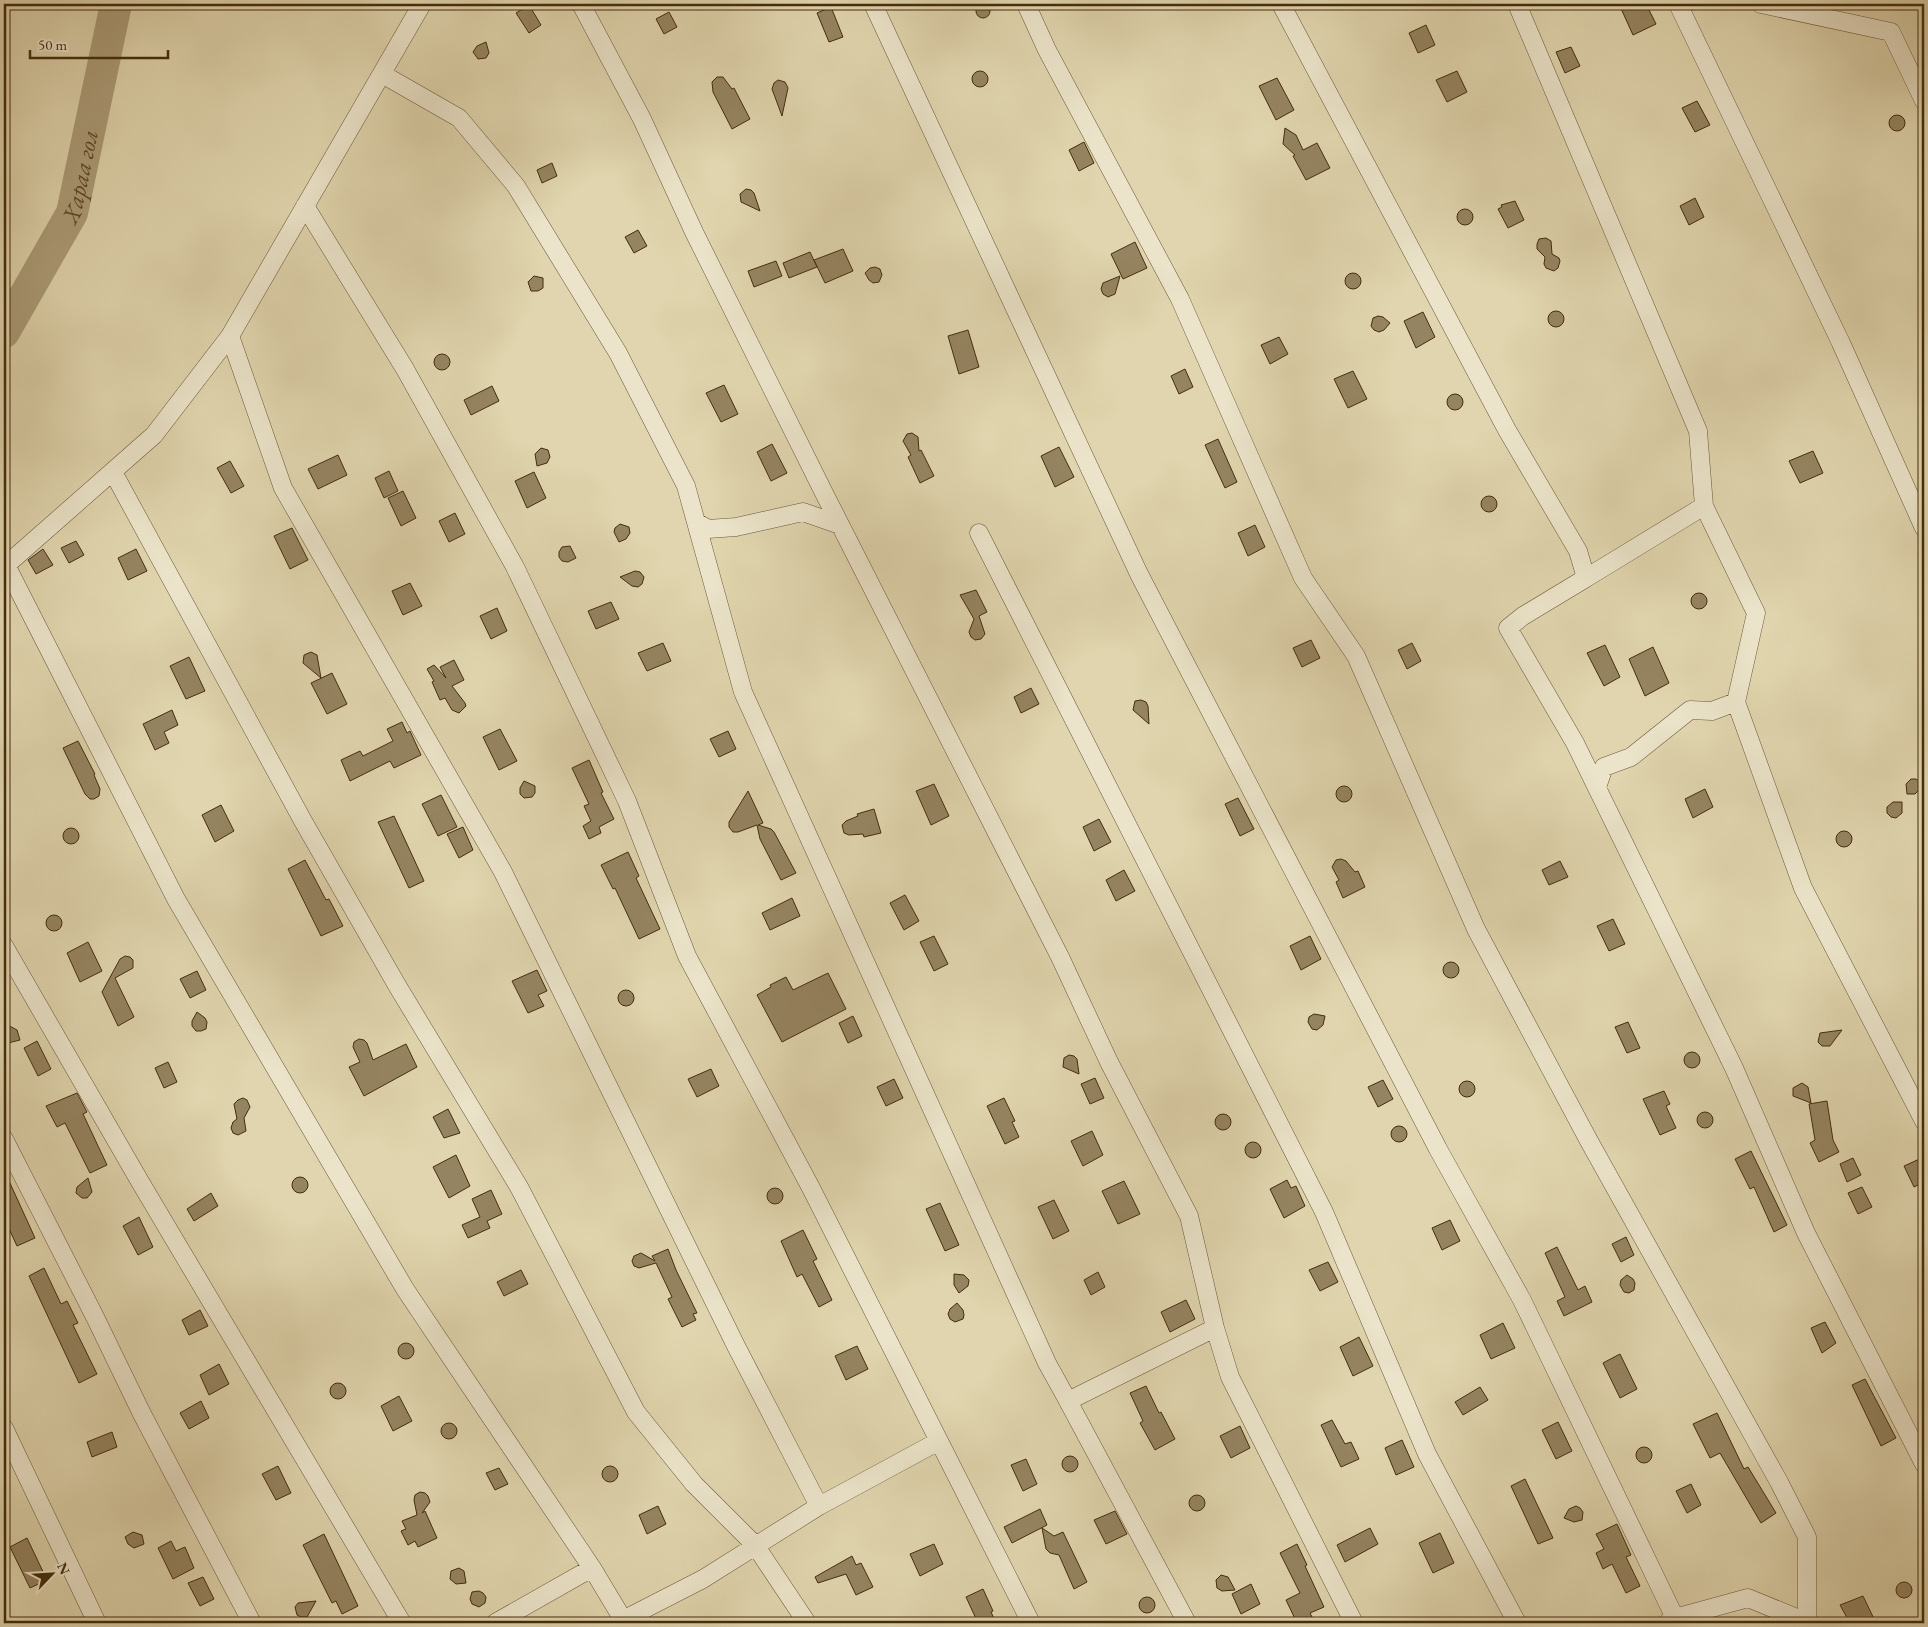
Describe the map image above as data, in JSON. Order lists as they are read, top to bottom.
{
  "water": ["Хараа гол"],
  "scale_bar": "50 m",
  "north": "top right"
}
